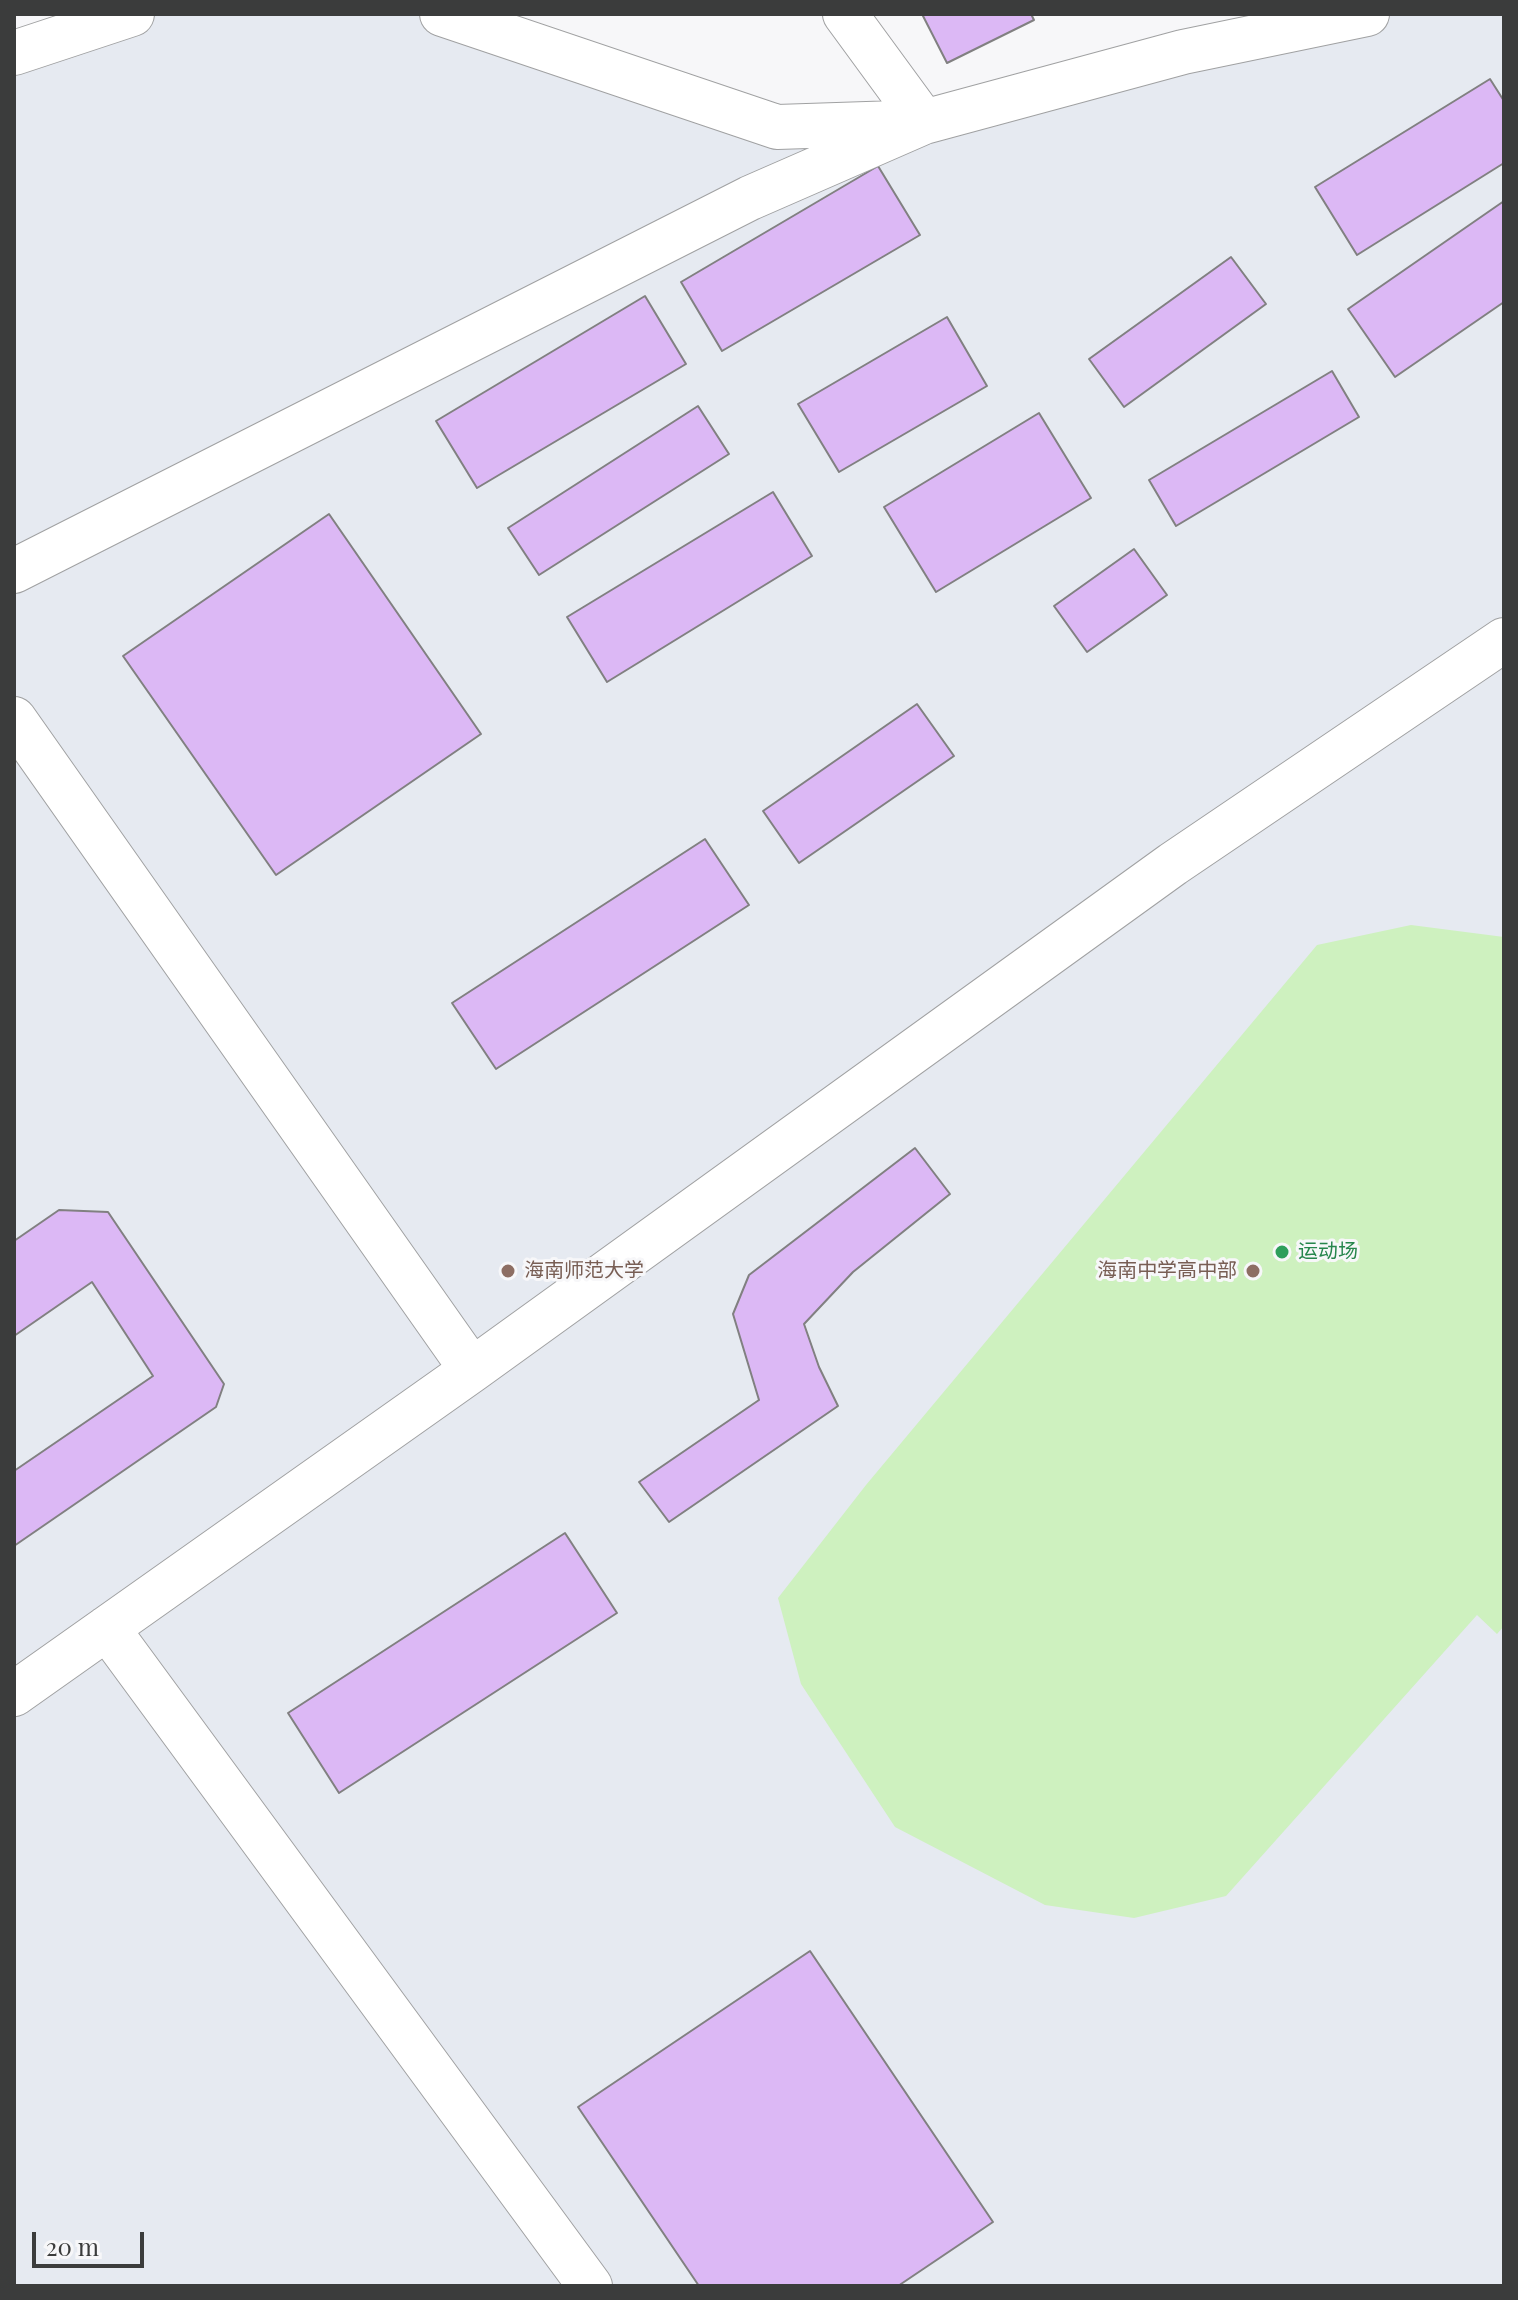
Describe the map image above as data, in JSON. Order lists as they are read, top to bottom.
{
  "places": ["运动场", "海南师范大学", "海南中学高中部"],
  "scale_bar": "20 m"
}
